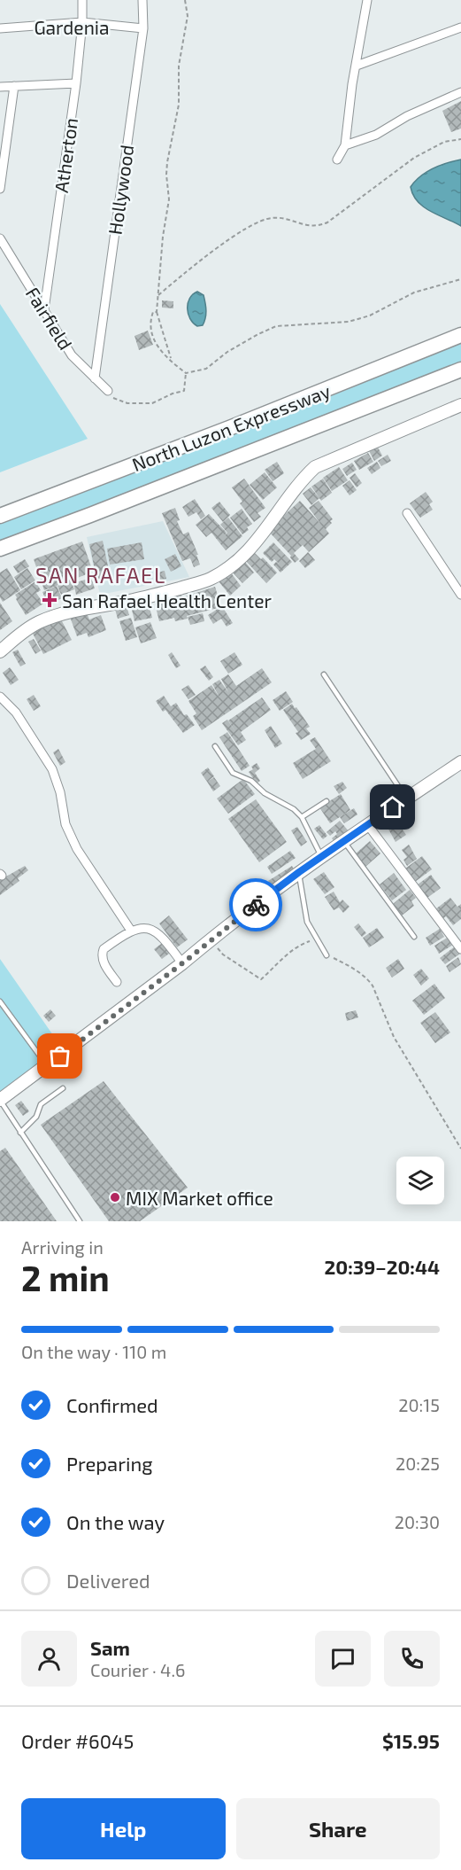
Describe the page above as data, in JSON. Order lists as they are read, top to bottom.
{
  "streets": {
    "highway": ["North Luzon Expressway"],
    "street": [
      "Gardenia",
      "Atherton",
      "Hollywood",
      "Fairfield"
    ]
  },
  "crossings": [
    ["Gardenia", "Atherton"],
    ["Gardenia", "Hollywood"],
    ["Atherton", "Fairfield"],
    ["Hollywood", "Fairfield"]
  ],
  "districts": ["SAN RAFAEL"],
  "places": {
    "health": ["San Rafael Health Center"],
    "other": ["MIX Market office"]
  },
  "page": {
    "heading": ["2 min", "Arriving in", "20:39–20:44"],
    "panel": [
      "Sam",
      "Courier · 4.6",
      "Order #6045",
      "$15.95"
    ],
    "bar": "On the way · 110 m",
    "list": [
      ["Confirmed", "20:15"],
      ["Preparing", "20:25"],
      ["On the way", "20:30"],
      "Delivered"
    ],
    "buttons": ["Help", "Share"]
  }
}
